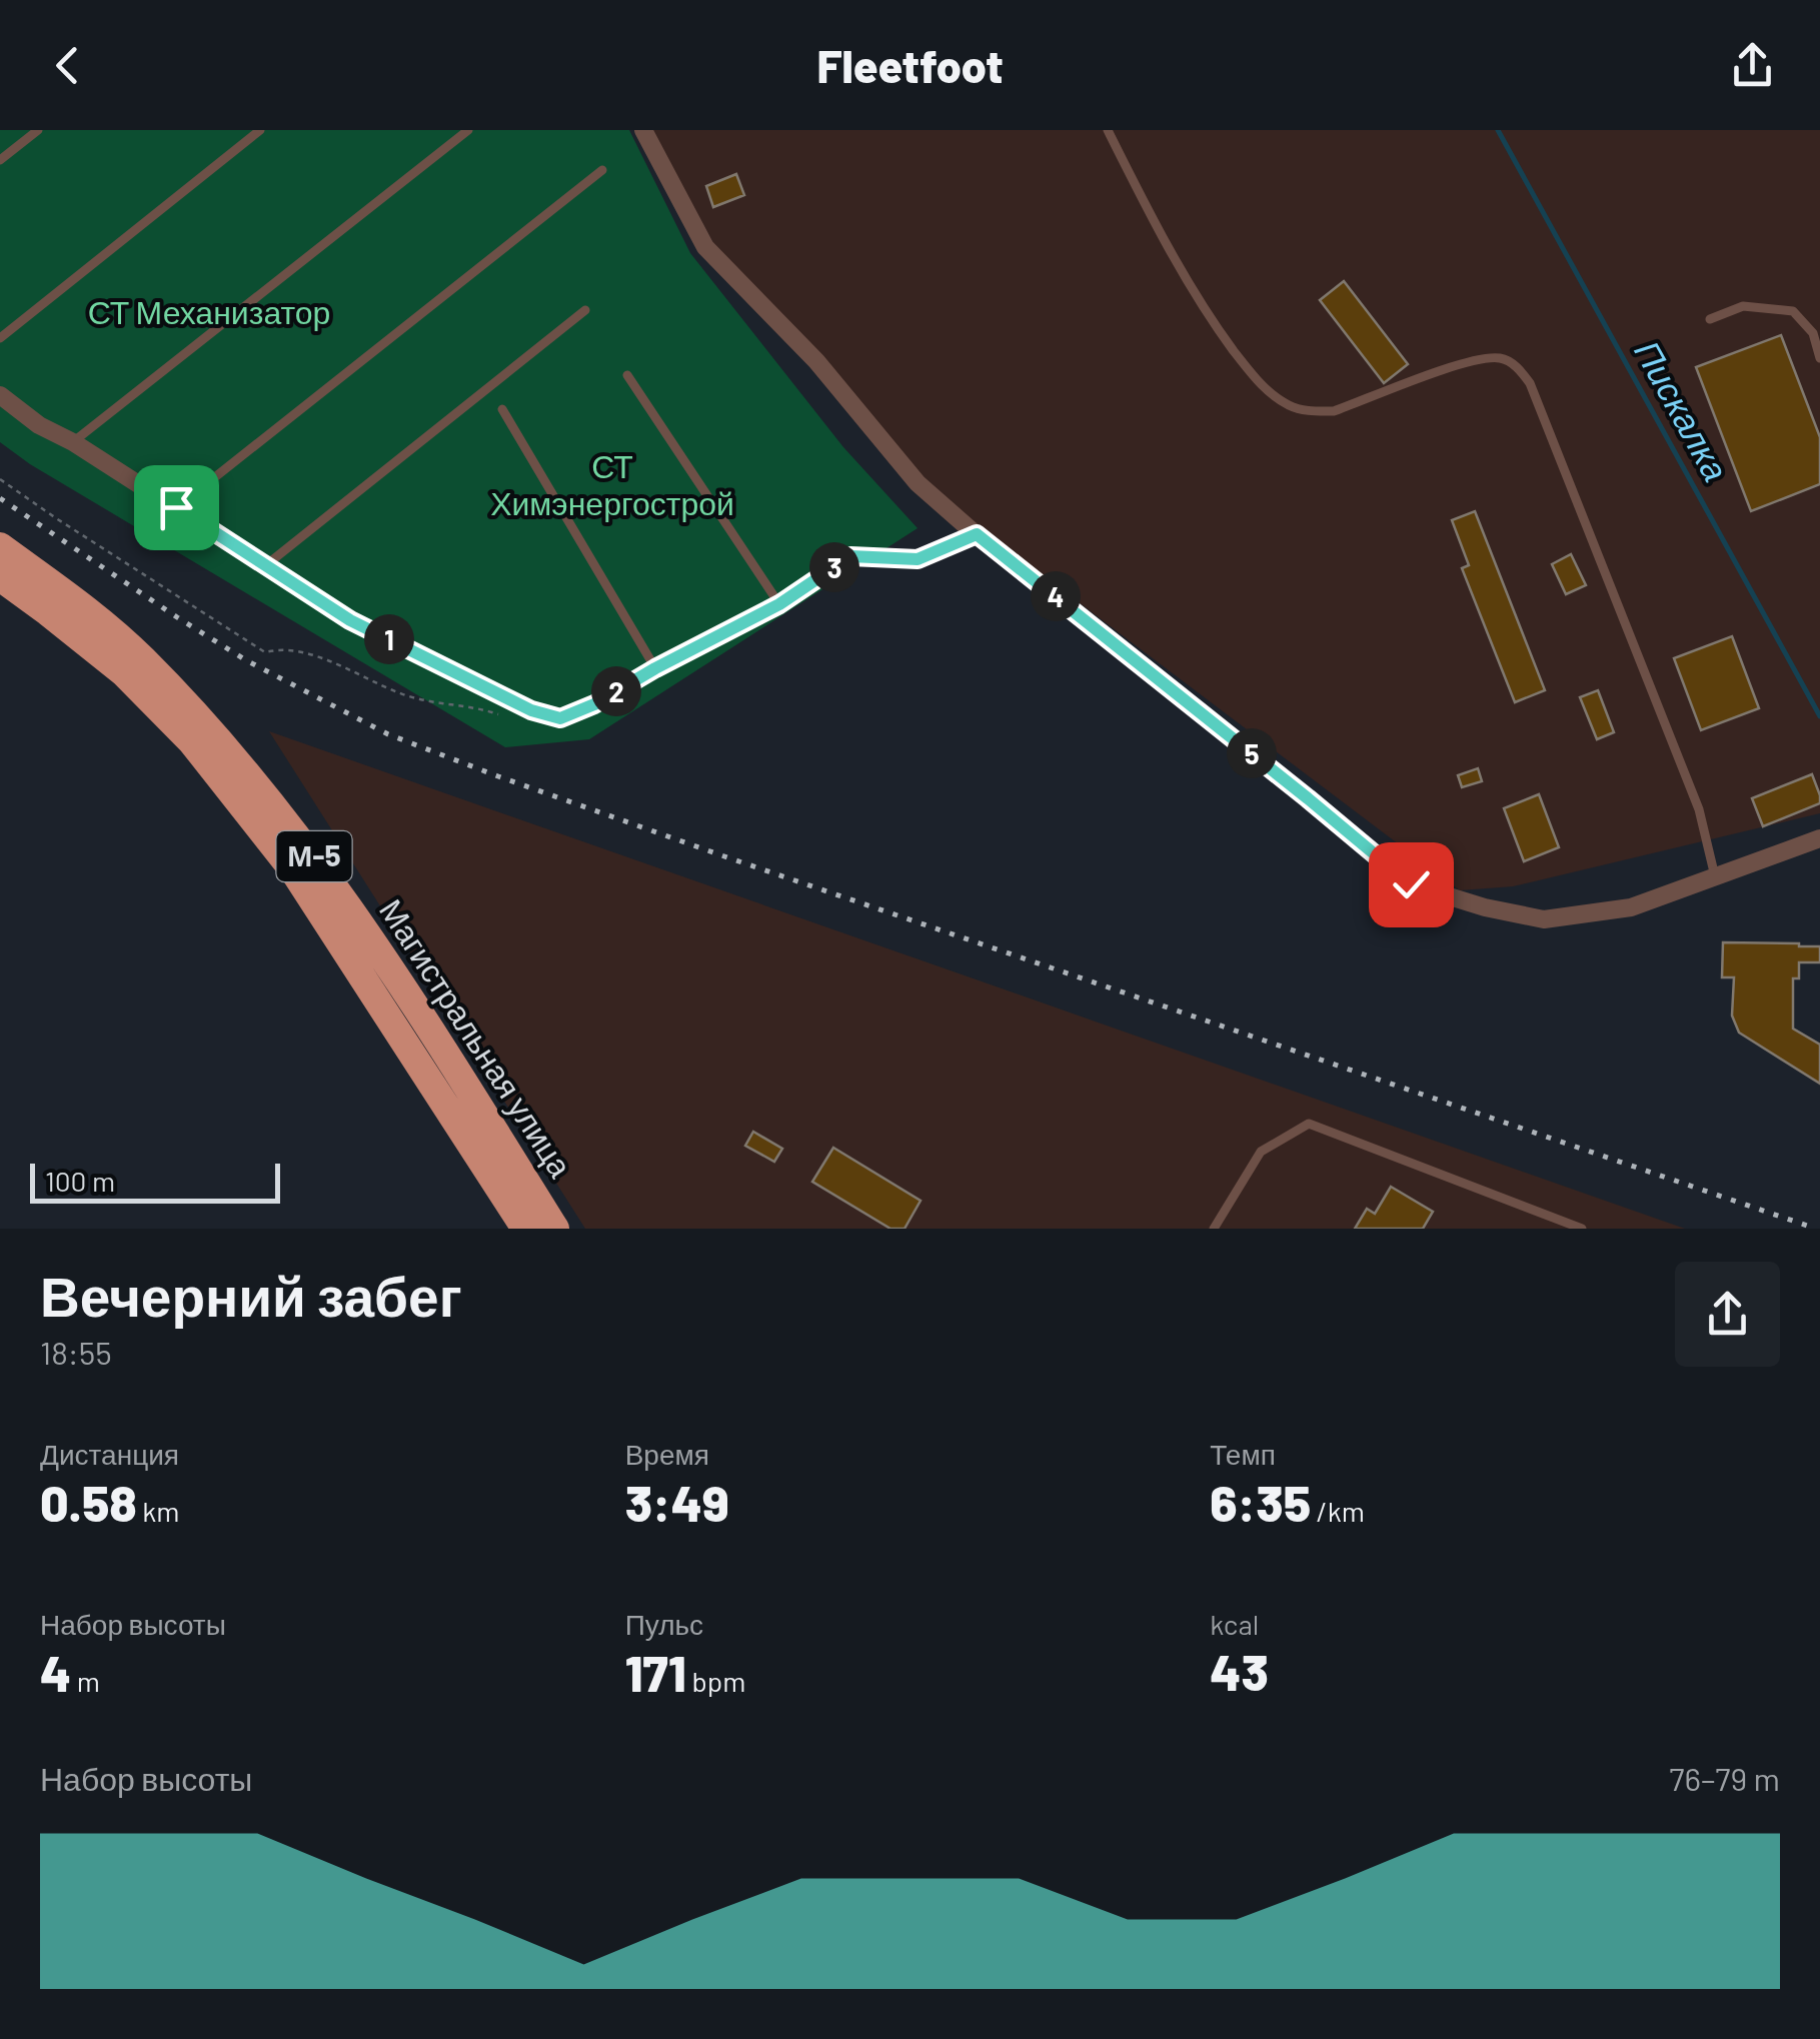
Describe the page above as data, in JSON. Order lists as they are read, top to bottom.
{
  "streets": {
    "highway": ["М-5", "Магистральная улица"]
  },
  "water": ["Пискалка"],
  "parks": ["СТ Механизатор", "СТ Химэнергострой"],
  "scale_bar": "100 m",
  "page": {
    "header": "Fleetfoot",
    "pins": [
      "3",
      "4",
      "1",
      "2",
      "5"
    ],
    "scale": "100 m",
    "heading": ["Вечерний забег", "18:55"],
    "stats": [
      ["Дистанция", "0.58 km"],
      ["Время", "3:49"],
      ["Темп", "6:35 /km"],
      ["Набор высоты", "4 m"],
      ["Пульс", "171 bpm"],
      ["kcal", "43"]
    ],
    "chart": ["Набор высоты", "76–79 m"]
  }
}
